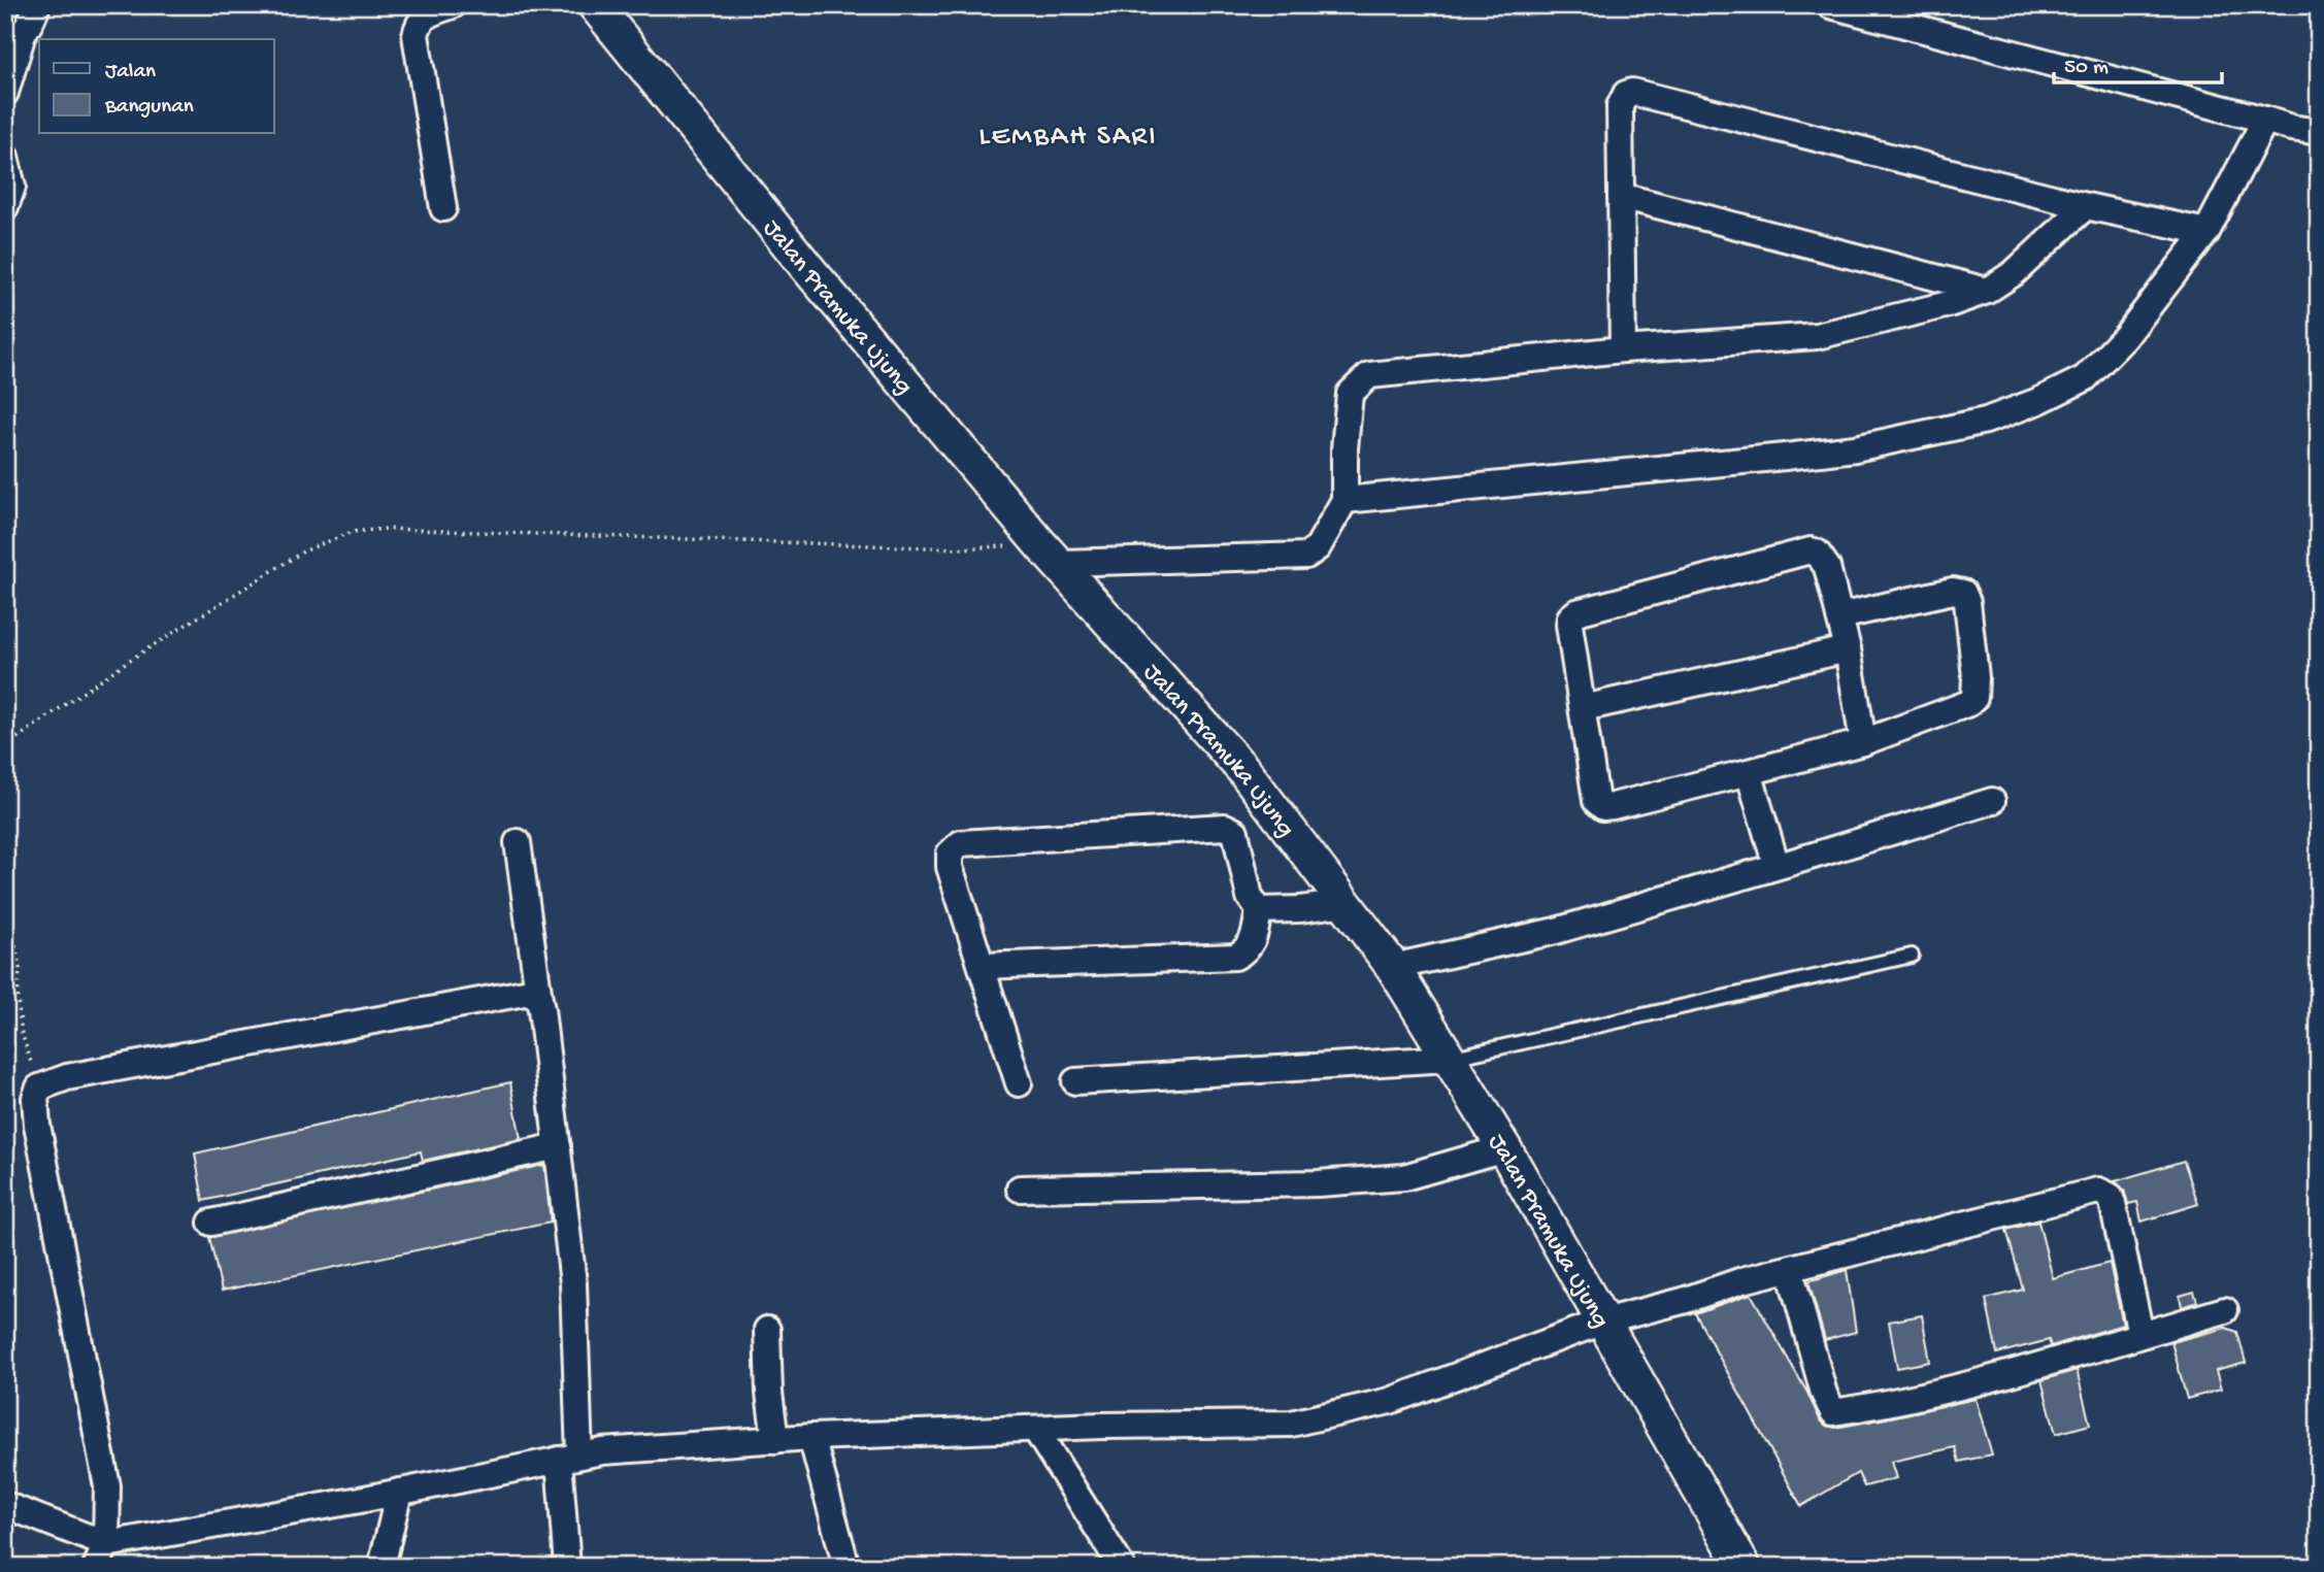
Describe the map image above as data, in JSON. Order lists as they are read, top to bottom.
{
  "streets": {
    "street": ["Jalan Pramuka Ujung"]
  },
  "districts": ["LEMBAH SARI"],
  "legend": ["Jalan", "Bangunan"],
  "scale_bar": "50 m"
}
